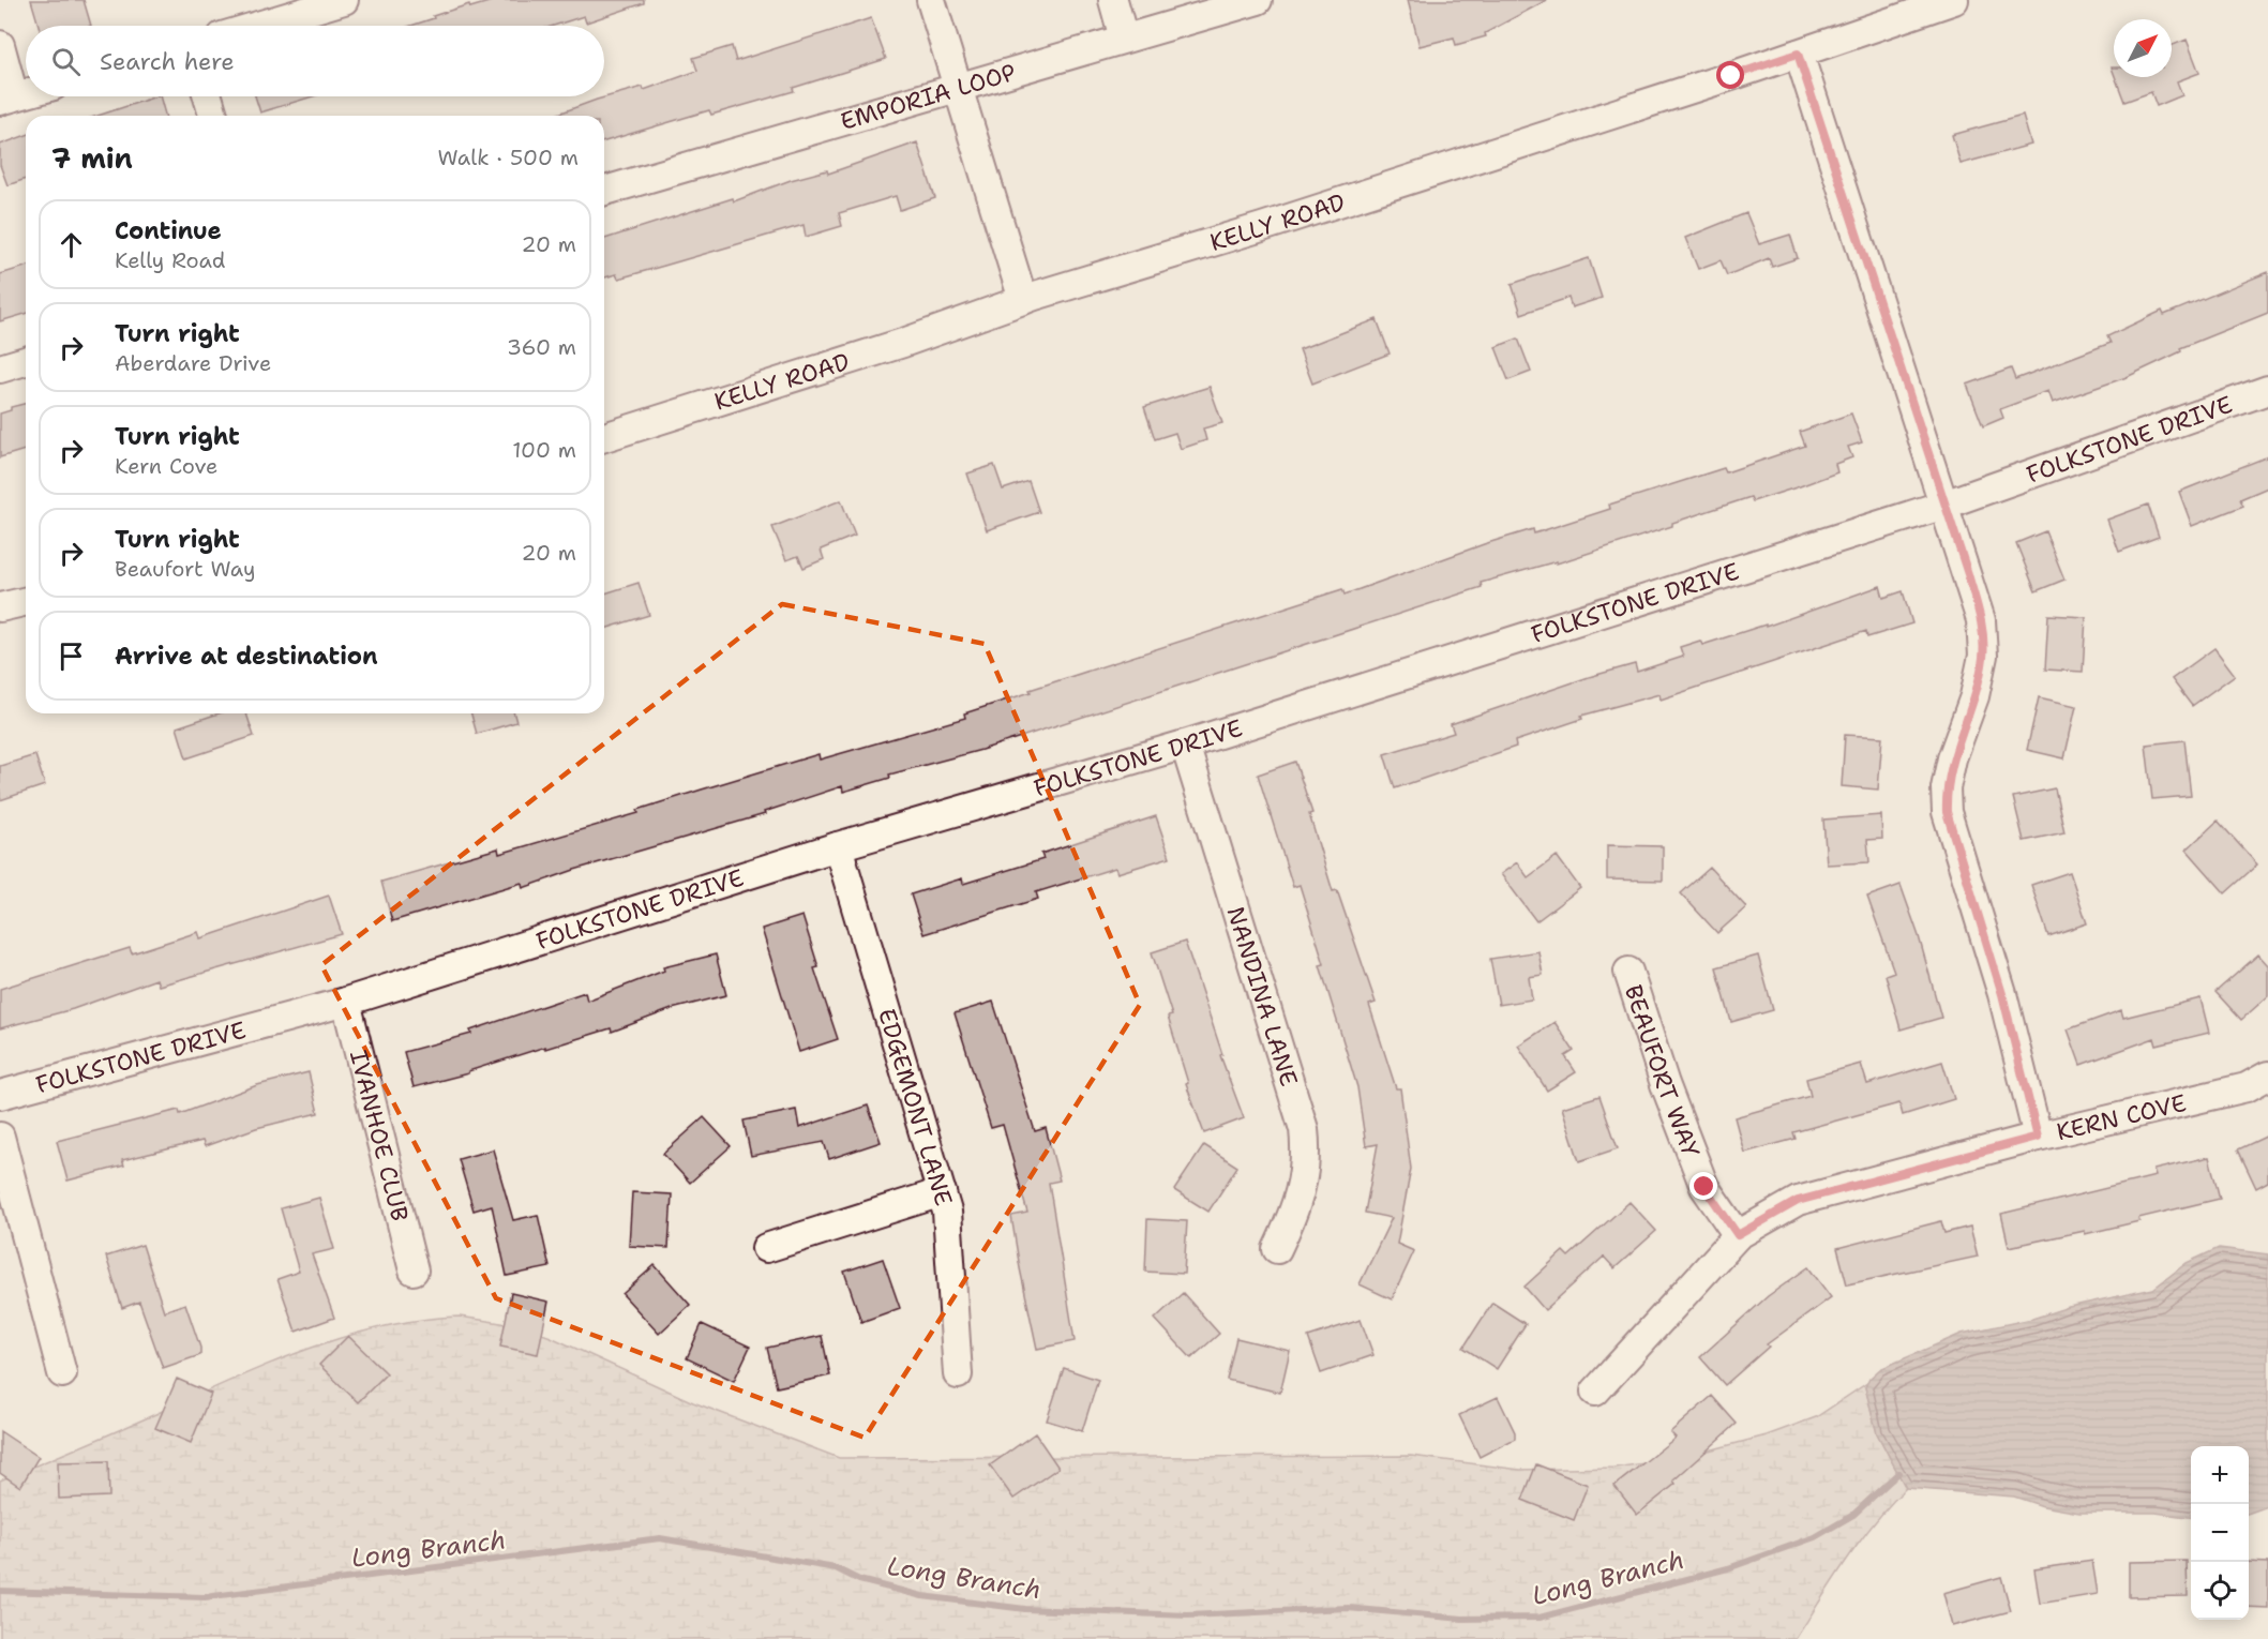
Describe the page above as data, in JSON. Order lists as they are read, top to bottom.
{
  "streets": {
    "street": [
      "EMPORIA LOOP",
      "KELLY ROAD",
      "FOLKSTONE DRIVE",
      "NANDINA LANE",
      "BEAUFORT WAY",
      "EDGEMONT LANE",
      "KERN COVE",
      "IVANHOE CLUB"
    ]
  },
  "crossings": [
    ["FOLKSTONE DRIVE", "NANDINA LANE"],
    ["FOLKSTONE DRIVE", "EDGEMONT LANE"],
    ["FOLKSTONE DRIVE", "IVANHOE CLUB"],
    ["BEAUFORT WAY", "KERN COVE"]
  ],
  "water": ["Long Branch"],
  "north": "top right",
  "page": {
    "search": "Search here",
    "heading": ["7 min", "Walk · 500 m"],
    "list": [
      ["Continue", "Kelly Road", "20 m"],
      ["Turn right", "Aberdare Drive", "360 m"],
      ["Turn right", "Kern Cove", "100 m"],
      ["Turn right", "Beaufort Way", "20 m"],
      "Arrive at destination"
    ],
    "map_buttons": ["+", "−"]
  }
}
